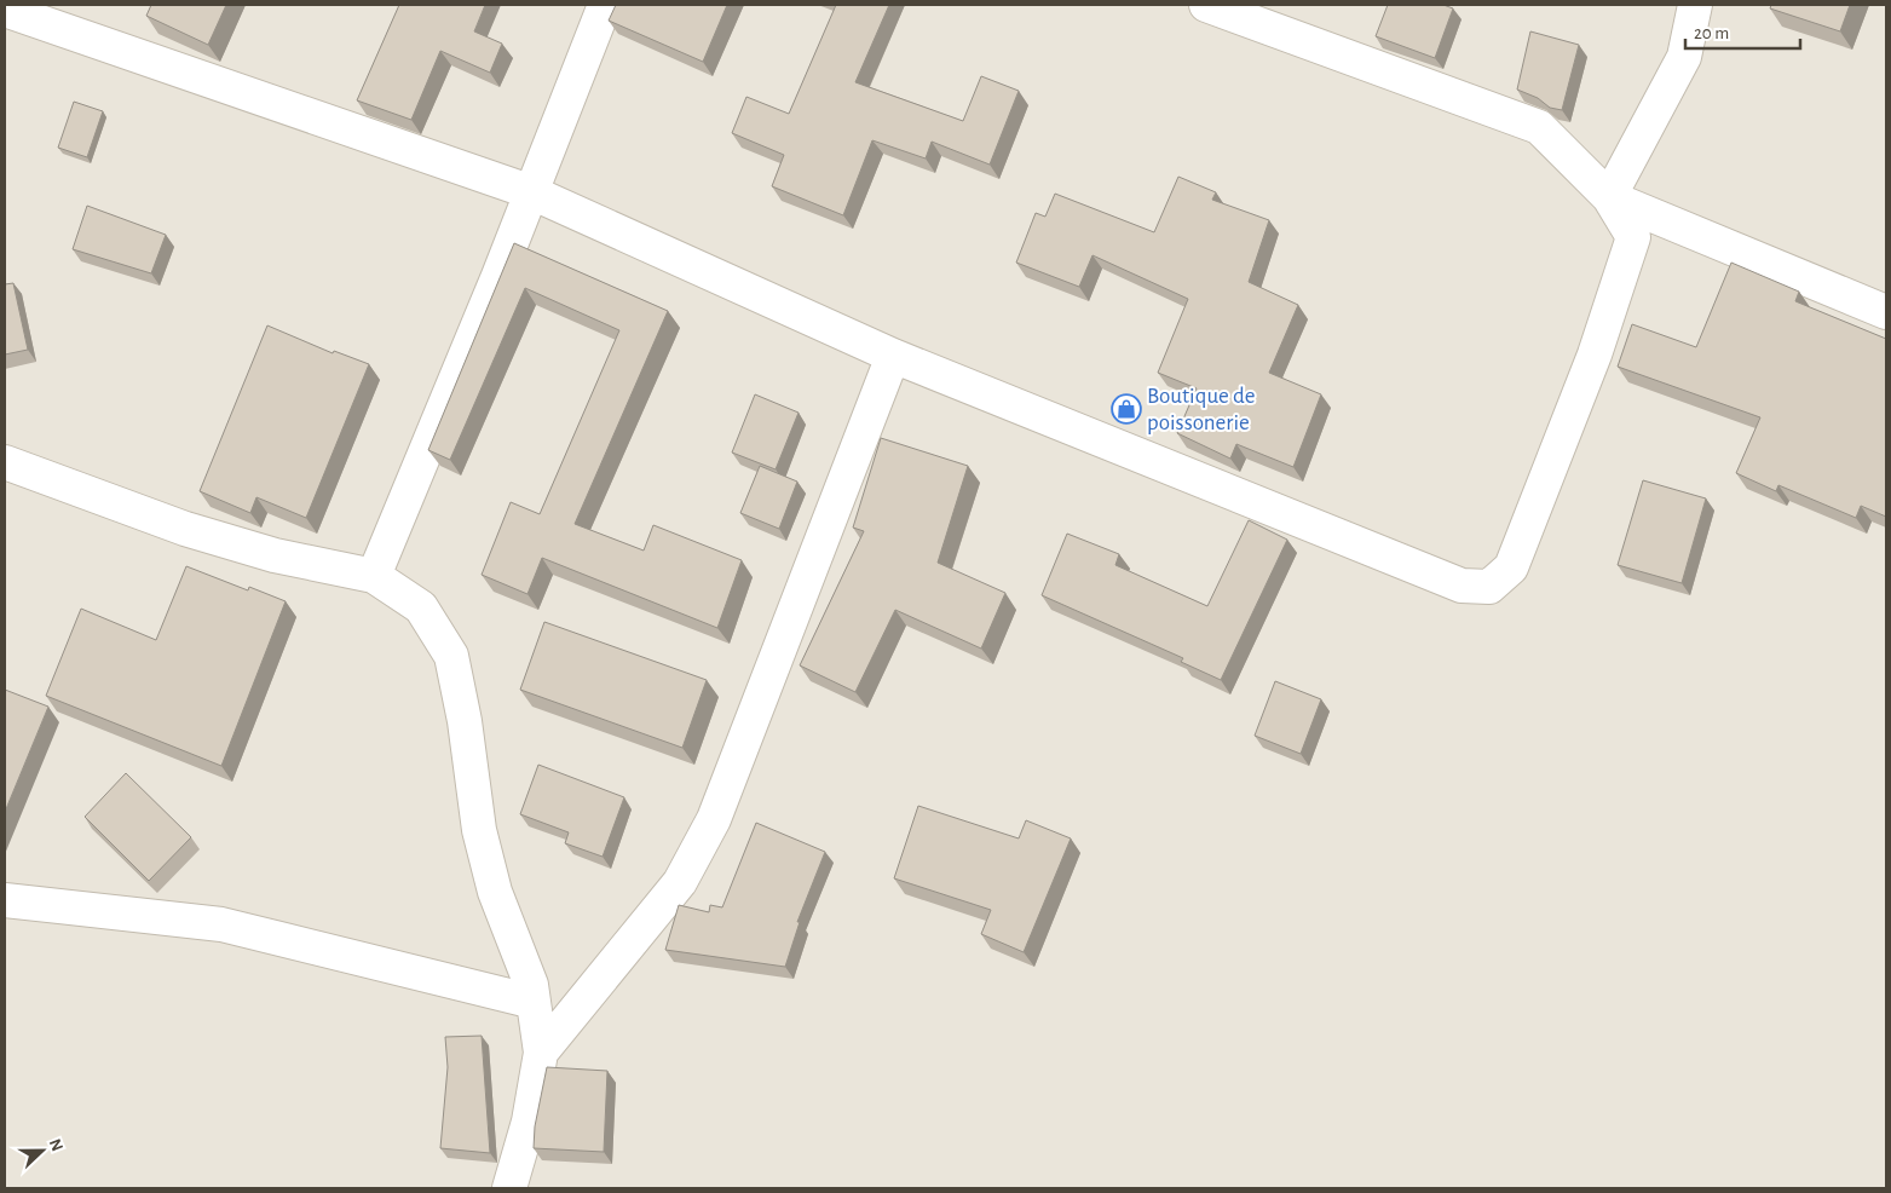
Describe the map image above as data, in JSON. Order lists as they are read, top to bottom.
{
  "places": {
    "shop": ["Boutique de poissonerie"]
  },
  "scale_bar": "20 m",
  "north": "right"
}
